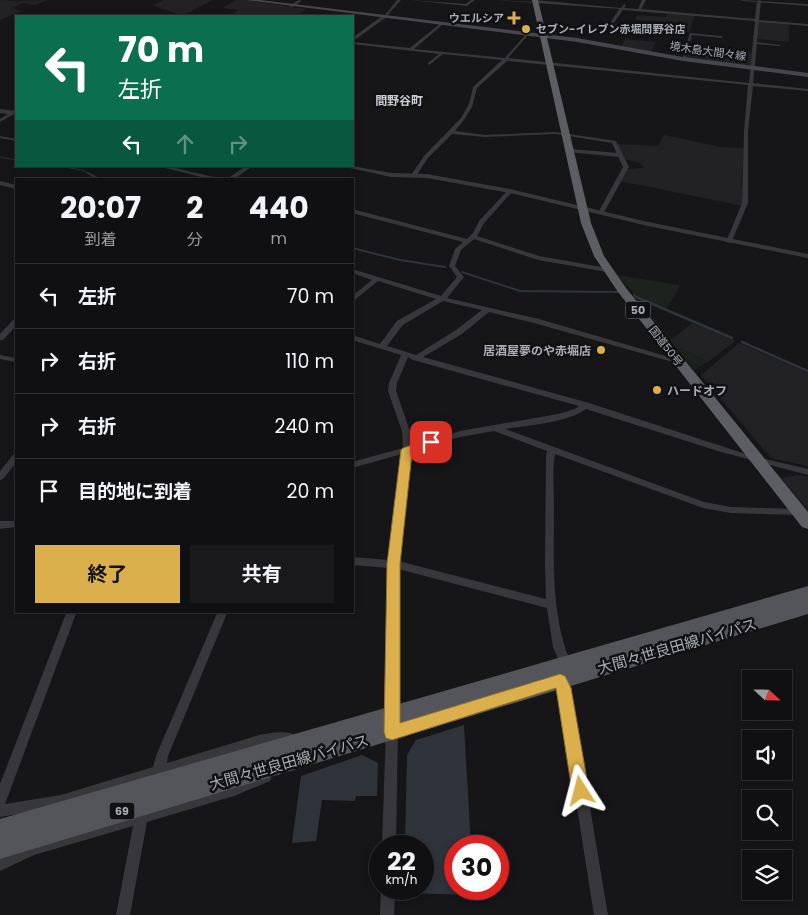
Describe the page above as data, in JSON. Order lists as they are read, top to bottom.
{
  "streets": {
    "highway": ["50", "国道50号"],
    "main road": ["境木島大間々線", "大間々世良田線バイパス", "69"]
  },
  "crossings": [
    ["境木島大間々線", "国道50号"]
  ],
  "districts": ["間野谷町"],
  "places": {
    "health": ["ウエルシア"],
    "other": ["セブン-イレブン赤堀間野谷店", "居酒屋夢のや赤堀店", "ハードオフ"]
  },
  "north": "right",
  "page": {
    "turn": ["70 m", "左折"],
    "eta": [
      "20:07",
      "到着",
      "2",
      "分",
      "440",
      "m"
    ],
    "list": [
      {
        "name": "左折",
        "value": "70 m"
      },
      {
        "name": "右折",
        "value": "110 m"
      },
      {
        "name": "右折",
        "value": "240 m"
      },
      {
        "name": "目的地に到着",
        "value": "20 m"
      }
    ],
    "buttons": ["終了", "共有"],
    "speed": "22 km/h",
    "limit": "30"
  }
}
